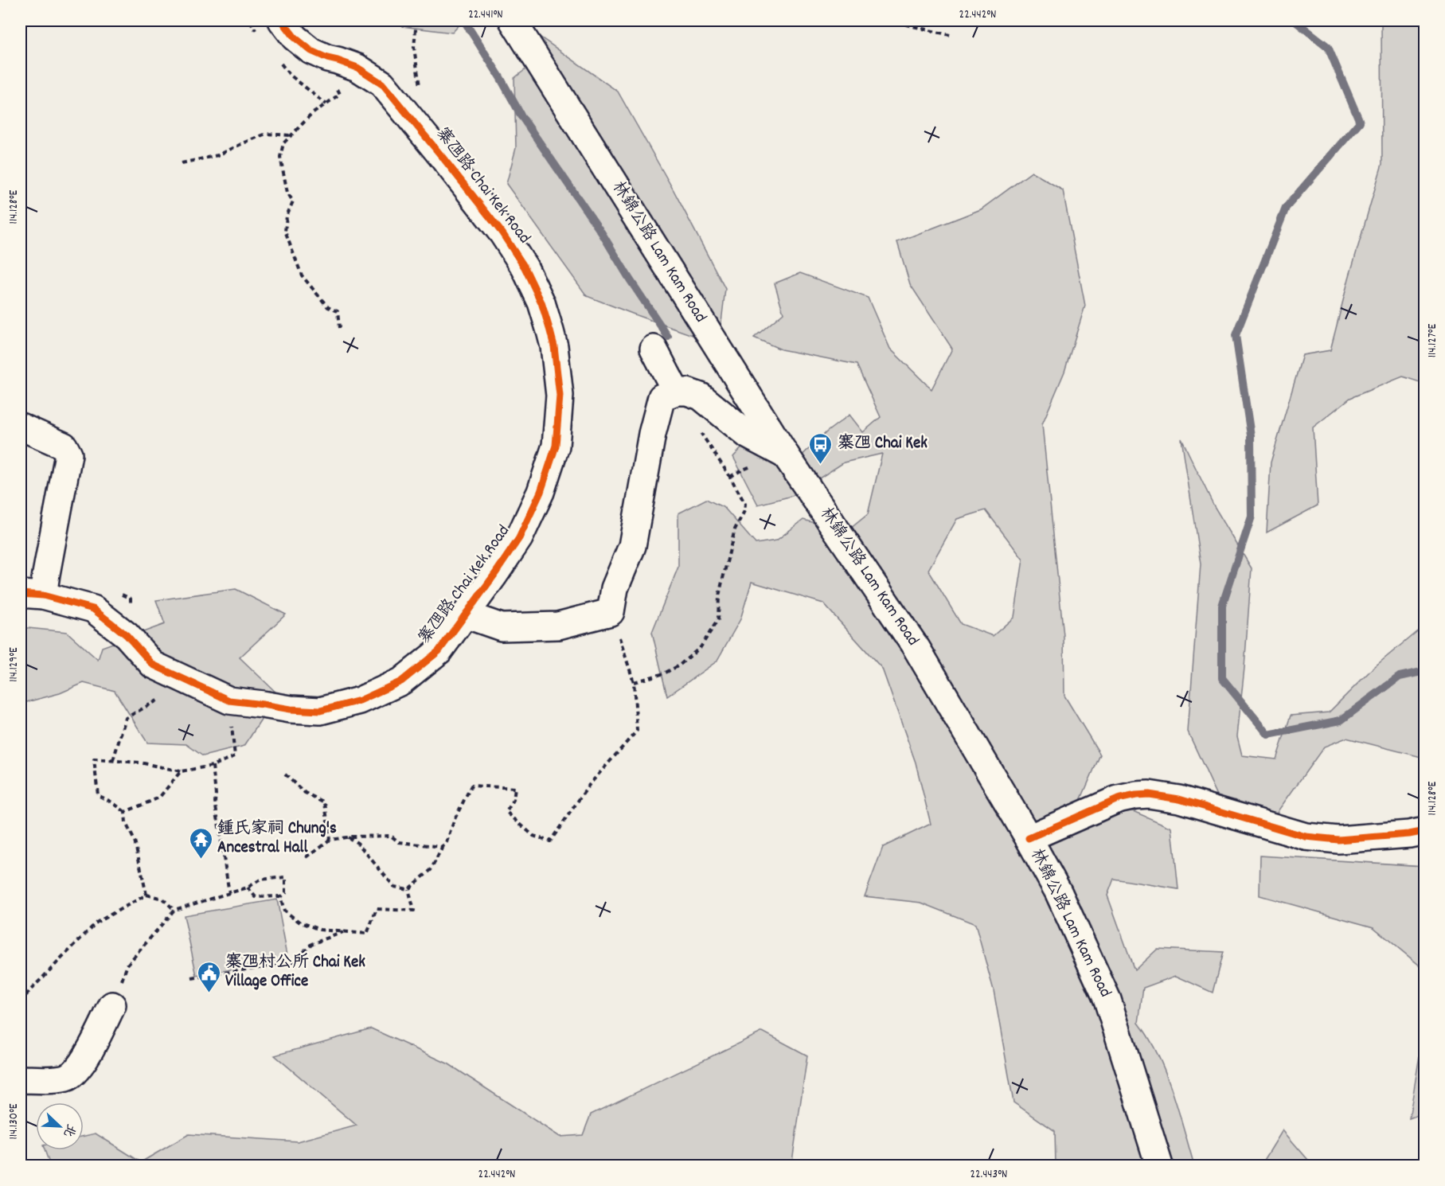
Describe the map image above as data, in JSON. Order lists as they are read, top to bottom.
{
  "streets": {
    "street": ["寨乪路 Chai Kek Road", "林錦公路 Lam Kam Road"]
  },
  "places": {
    "bus stop": ["寨乪 Chai Kek"],
    "temple": ["鍾氏家祠 Chung's Ancestral Hall"],
    "public building": ["寨乪村公所 Chai Kek Village Office"]
  },
  "north": "bottom right",
  "coordinates": [
    "22.441°N",
    "22.442°N",
    "114.128°E",
    "114.127°E",
    "114.129°E",
    "114.130°E",
    "22.443°N"
  ]
}
